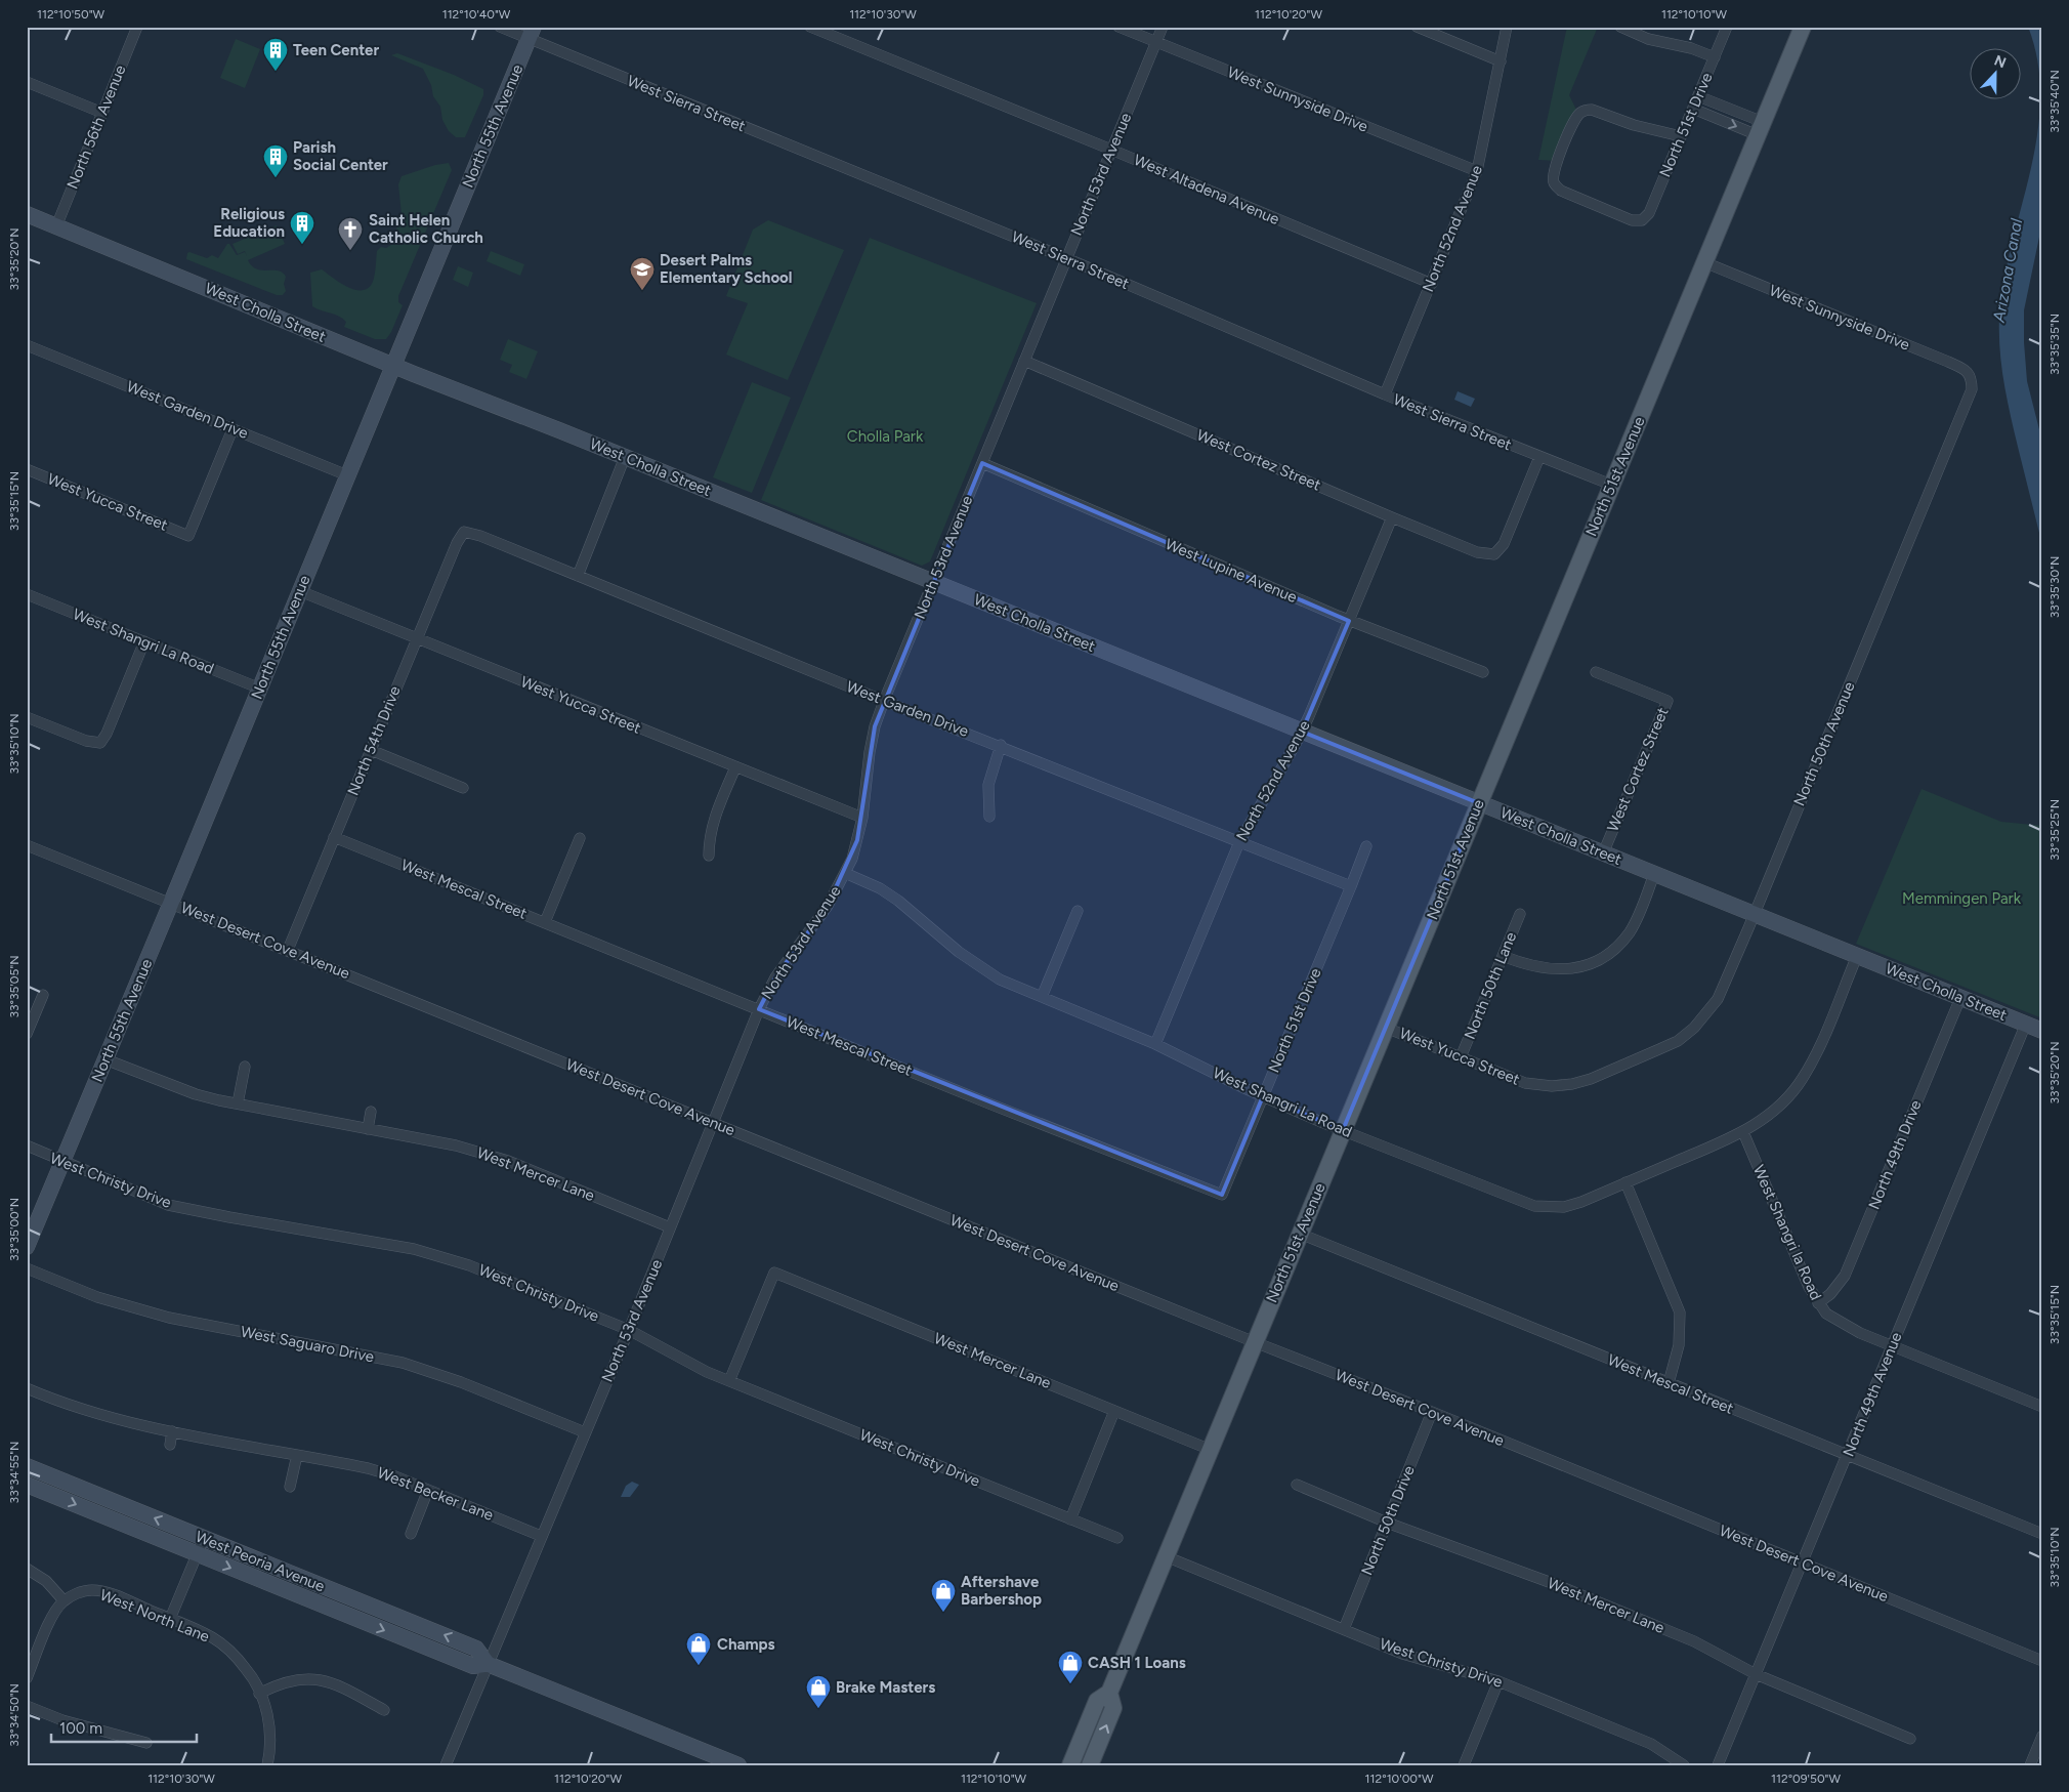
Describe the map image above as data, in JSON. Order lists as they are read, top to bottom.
{
  "streets": {
    "main road": ["North 51st Avenue"],
    "street": [
      "West Sunnyside Drive",
      "West Sierra Street",
      "North 51st Drive",
      "North 55th Avenue",
      "North 56th Avenue",
      "North 53rd Avenue",
      "West Altadena Avenue",
      "North 52nd Avenue",
      "West Cholla Street",
      "West Garden Drive",
      "West Cortez Street",
      "West Yucca Street",
      "West Lupine Avenue",
      "West Shangri La Road",
      "North 54th Drive",
      "North 50th Avenue",
      "West Mescal Street",
      "West Desert Cove Avenue",
      "North 50th Lane",
      "North 49th Drive",
      "West Mercer Lane",
      "West Christy Drive",
      "West Shangri la Road",
      "West Saguaro Drive",
      "North 49th Avenue",
      "West Becker Lane",
      "North 50th Drive",
      "West Peoria Avenue",
      "West North Lane"
    ]
  },
  "crossings": [
    ["West Sunnyside Drive", "North 53rd Avenue"],
    ["West Sunnyside Drive", "North 52nd Avenue"],
    ["West Sunnyside Drive", "North 51st Avenue"],
    ["West Sunnyside Drive", "North 50th Avenue"],
    ["West Sierra Street", "North 55th Avenue"],
    ["West Sierra Street", "North 53rd Avenue"],
    ["West Sierra Street", "North 52nd Avenue"],
    ["West Sierra Street", "West Cortez Street"],
    ["West Sierra Street", "North 51st Avenue"],
    ["North 51st Drive", "West Garden Drive"],
    ["North 51st Drive", "West Shangri La Road"],
    ["North 51st Drive", "West Mescal Street"],
    ["North 55th Avenue", "West Cholla Street"],
    ["North 55th Avenue", "West Garden Drive"],
    ["North 55th Avenue", "West Yucca Street"],
    ["North 55th Avenue", "West Shangri La Road"],
    ["North 55th Avenue", "West Desert Cove Avenue"],
    ["North 55th Avenue", "West Mercer Lane"],
    ["North 55th Avenue", "West Christy Drive"],
    ["North 56th Avenue", "West Cholla Street"],
    ["North 53rd Avenue", "West Altadena Avenue"],
    ["North 53rd Avenue", "West Cholla Street"],
    ["North 53rd Avenue", "West Garden Drive"],
    ["North 53rd Avenue", "West Cortez Street"],
    ["North 53rd Avenue", "West Yucca Street"],
    ["North 53rd Avenue", "West Lupine Avenue"],
    ["North 53rd Avenue", "West Shangri La Road"],
    ["North 53rd Avenue", "West Mescal Street"],
    ["North 53rd Avenue", "West Desert Cove Avenue"],
    ["North 53rd Avenue", "West Mercer Lane"],
    ["North 53rd Avenue", "West Christy Drive"],
    ["North 53rd Avenue", "West Saguaro Drive"],
    ["North 53rd Avenue", "West Becker Lane"],
    ["North 53rd Avenue", "West Peoria Avenue"],
    ["West Altadena Avenue", "North 52nd Avenue"],
    ["North 52nd Avenue", "West Cholla Street"],
    ["North 52nd Avenue", "West Garden Drive"],
    ["North 52nd Avenue", "West Cortez Street"],
    ["North 52nd Avenue", "West Lupine Avenue"],
    ["North 52nd Avenue", "West Shangri La Road"],
    ["West Cholla Street", "West Cortez Street"],
    ["West Cholla Street", "North 51st Avenue"],
    ["West Cholla Street", "West Shangri La Road"],
    ["West Cholla Street", "North 50th Avenue"],
    ["West Cholla Street", "North 49th Drive"],
    ["West Cholla Street", "North 49th Avenue"],
    ["West Garden Drive", "West Yucca Street"],
    ["West Garden Drive", "North 54th Drive"],
    ["North 51st Avenue", "West Yucca Street"],
    ["North 51st Avenue", "West Shangri La Road"],
    ["North 51st Avenue", "West Mescal Street"],
    ["North 51st Avenue", "West Desert Cove Avenue"],
    ["North 51st Avenue", "West Mercer Lane"],
    ["North 51st Avenue", "West Christy Drive"],
    ["West Yucca Street", "North 54th Drive"],
    ["West Yucca Street", "North 50th Avenue"],
    ["West Yucca Street", "North 50th Lane"],
    ["West Shangri La Road", "West Shangri la Road"],
    ["North 54th Drive", "West Mescal Street"],
    ["North 54th Drive", "West Desert Cove Avenue"],
    ["West Mescal Street", "North 49th Avenue"],
    ["West Desert Cove Avenue", "North 49th Avenue"],
    ["West Desert Cove Avenue", "North 50th Drive"],
    ["North 49th Drive", "West Shangri la Road"],
    ["West Mercer Lane", "West Christy Drive"],
    ["West Mercer Lane", "North 49th Avenue"],
    ["West Mercer Lane", "North 50th Drive"],
    ["West Christy Drive", "North 50th Drive"],
    ["West Shangri la Road", "North 49th Avenue"]
  ],
  "water": ["Arizona Canal"],
  "parks": ["Cholla Park", "Memmingen Park"],
  "places": {
    "building": ["Teen Center", "Parish Social Center", "Religious Education"],
    "church": ["Saint Helen Catholic Church"],
    "school or university": ["Desert Palms Elementary School"],
    "shop": [
      "Aftershave Barbershop",
      "Champs",
      "CASH 1 Loans",
      "Brake Masters"
    ]
  },
  "scale_bar": "100 m",
  "north": "top",
  "coordinates": [
    "112°10'50\"W",
    "112°10'40\"W",
    "112°10'30\"W",
    "112°10'20\"W",
    "112°10'10\"W",
    "33°35'40\"N",
    "33°35'20\"N",
    "33°35'35\"N",
    "33°35'15\"N",
    "33°35'30\"N",
    "33°35'10\"N",
    "33°35'25\"N",
    "33°35'05\"N",
    "33°35'00\"N",
    "33°34'55\"N",
    "33°34'50\"N",
    "112°10'00\"W",
    "112°09'50\"W"
  ]
}
